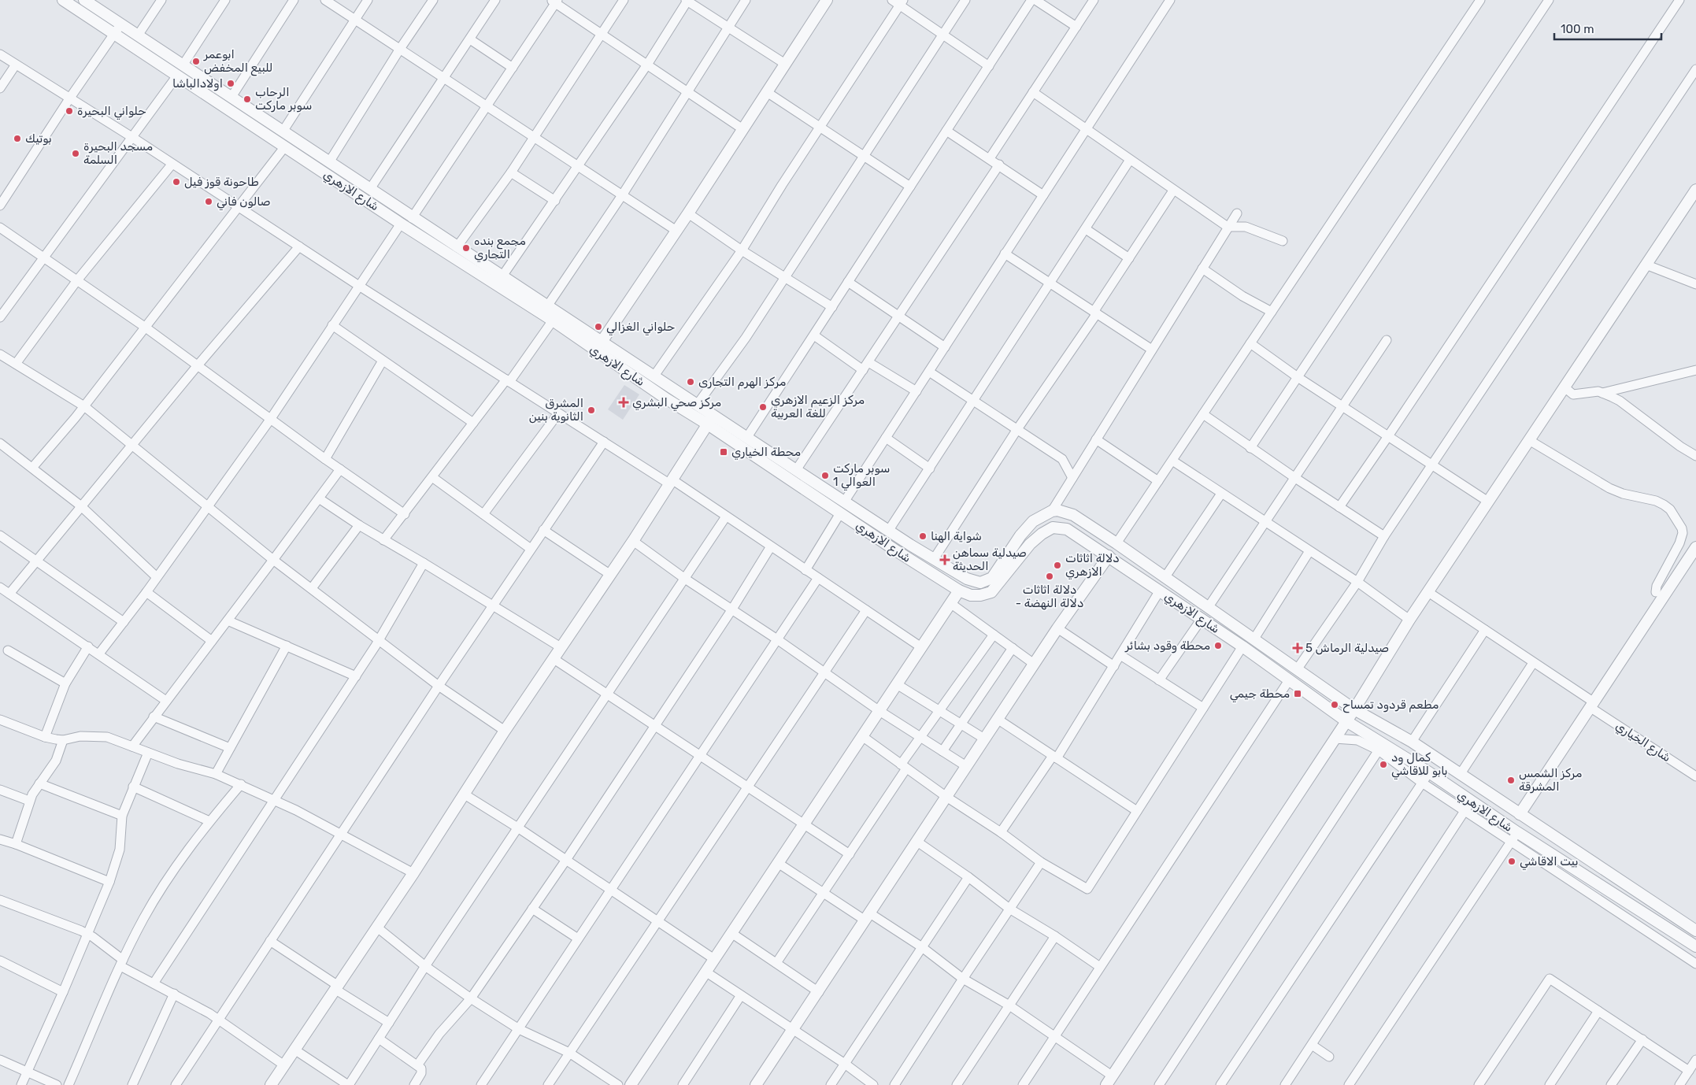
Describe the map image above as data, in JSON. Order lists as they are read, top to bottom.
{
  "streets": {
    "street": ["شارع الازهري", "شارع الخياري"]
  },
  "places": {
    "other": [
      "ابوعمر للبيع المخفض",
      "اولادالباشا",
      "الرحاب سوبر ماركت",
      "حلواني البحيرة",
      "بوتيك",
      "مسجد البحيرة السلمة",
      "طاحونة قوز فيل",
      "صالون فاني",
      "مجمع بنده التجاري",
      "حلواني الغزالي",
      "مركز الهرم التجارى",
      "مركز الزعيم الازهري للغة العربية",
      "المشرق الثانوية بنين",
      "سوبر ماركت العوالي 1",
      "شواية الهنا",
      "دلالة اثاثات الازهري",
      "دلالة اثاثات - دلالة النهضة",
      "محطة وقود بشائر",
      "مطعم قردود تمساح",
      "كمال ود بابو للاقاشي",
      "مركز الشمس المشرقة",
      "بيت الاقاشي"
    ],
    "health": ["مركز صحي البشري", "صيدلية سماهن الحديثة", "صيدلية الرماش 5"],
    "transit": ["محطة الخياري", "محطة جيمي"]
  },
  "scale_bar": "100 m"
}
